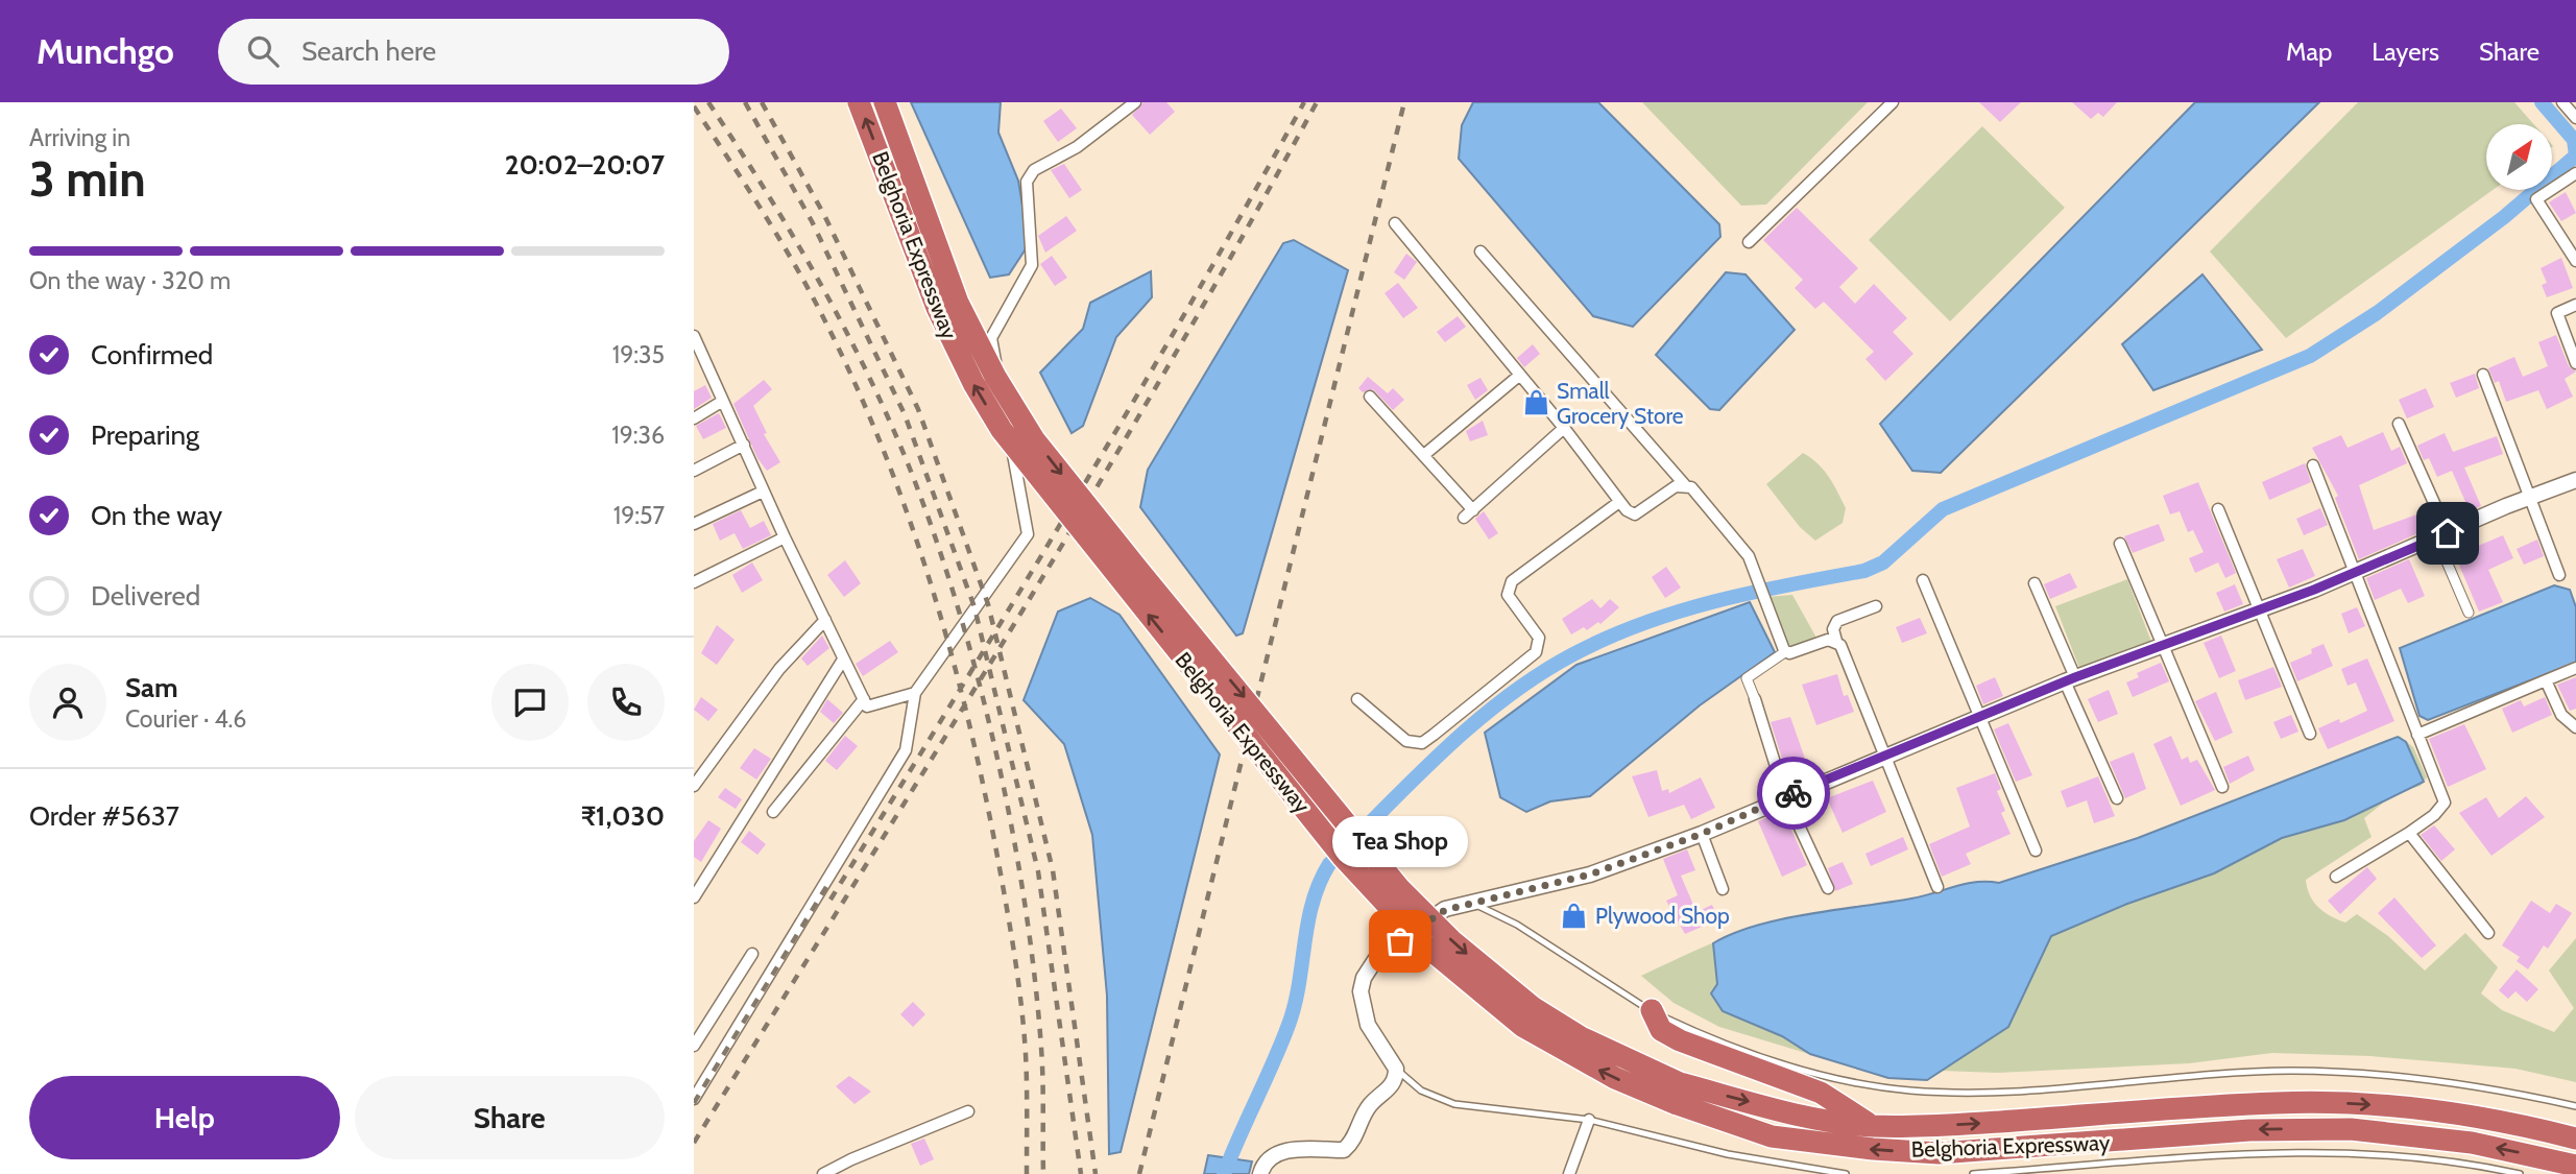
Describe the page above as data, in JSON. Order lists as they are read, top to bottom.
{
  "streets": {
    "highway": ["Belghoria Expressway"]
  },
  "places": {
    "shop": ["Small Grocery Store", "Plywood Shop"],
    "other": ["Tea Shop"]
  },
  "north": "top right",
  "page": {
    "header": "Munchgo",
    "search": "Search here",
    "nav": ["Map", "Layers", "Share"],
    "heading": ["3 min", "Arriving in", "20:02–20:07"],
    "panel": [
      "Sam",
      "Courier · 4.6",
      "Order #5637",
      "₹1,030"
    ],
    "bar": "On the way · 320 m",
    "list": [
      ["Confirmed", "19:35"],
      ["Preparing", "19:36"],
      ["On the way", "19:57"],
      "Delivered"
    ],
    "bubble": "Tea Shop",
    "buttons": ["Help", "Share"]
  }
}
